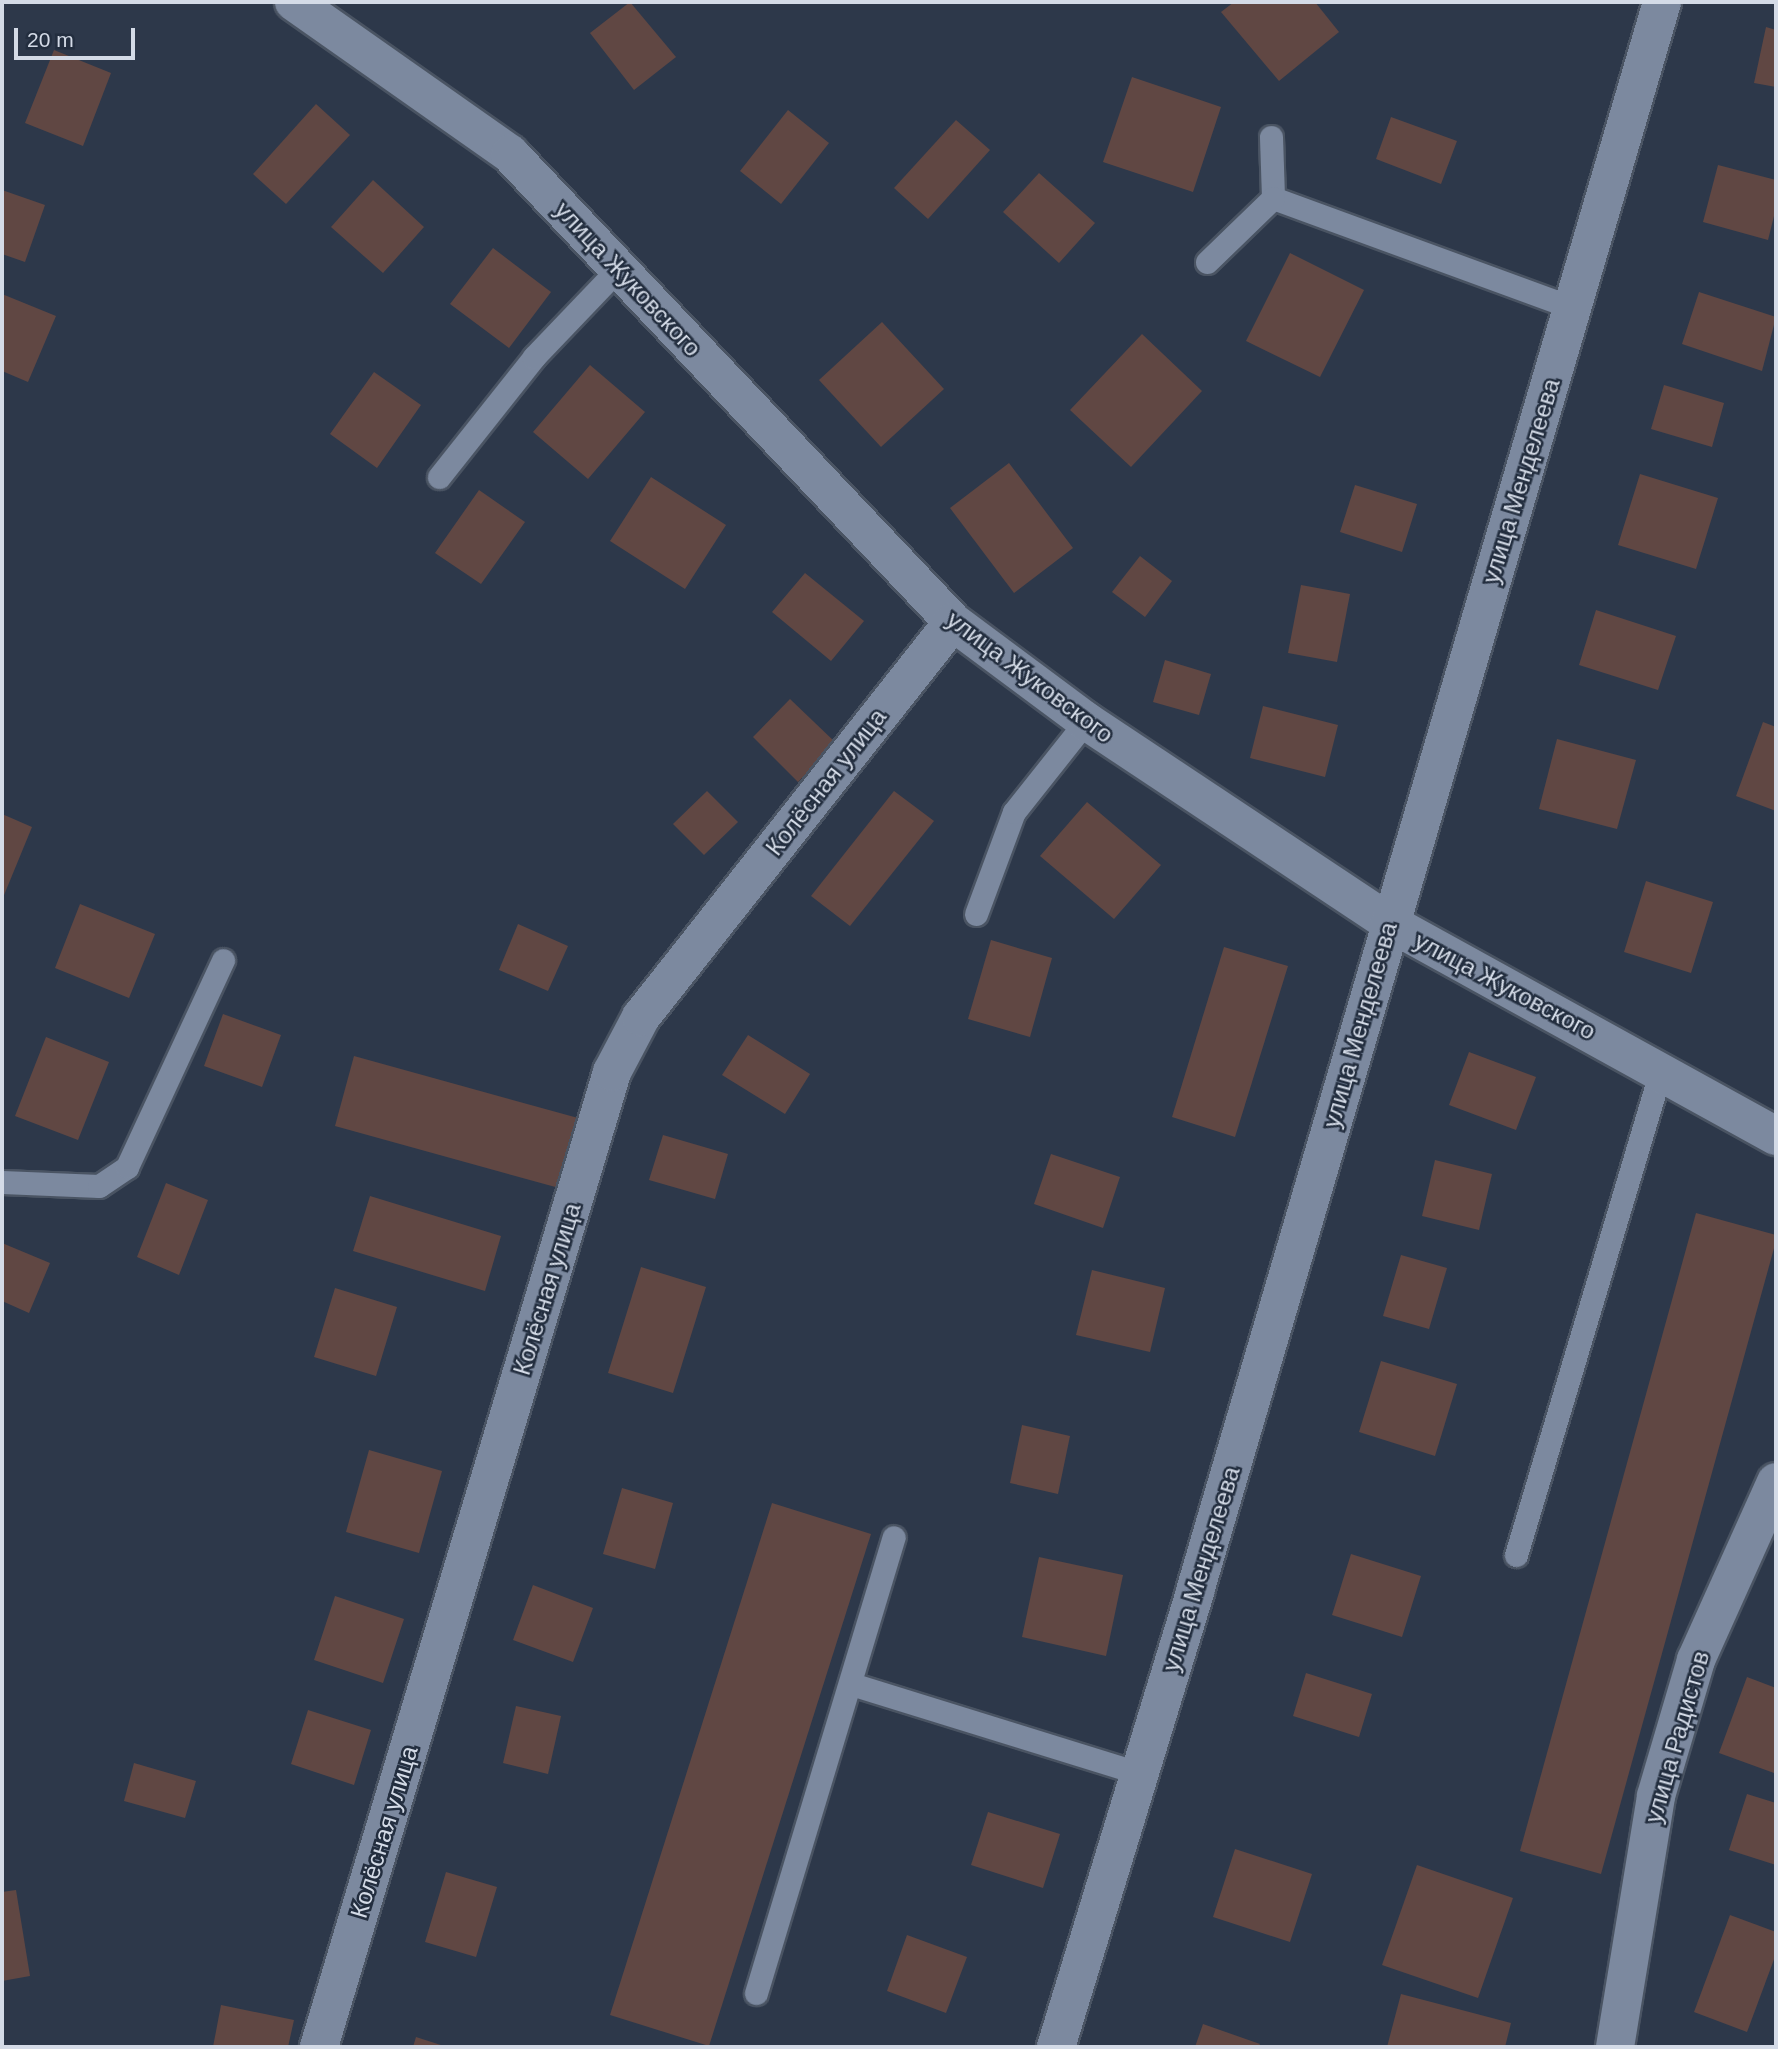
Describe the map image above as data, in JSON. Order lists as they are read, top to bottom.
{
  "streets": {
    "street": [
      "улица Жуковского",
      "улица Менделеева",
      "Колёсная улица",
      "улица Радистов"
    ]
  },
  "crossings": [
    ["улица Жуковского", "улица Менделеева"],
    ["улица Жуковского", "Колёсная улица"]
  ],
  "scale_bar": "20 m"
}
